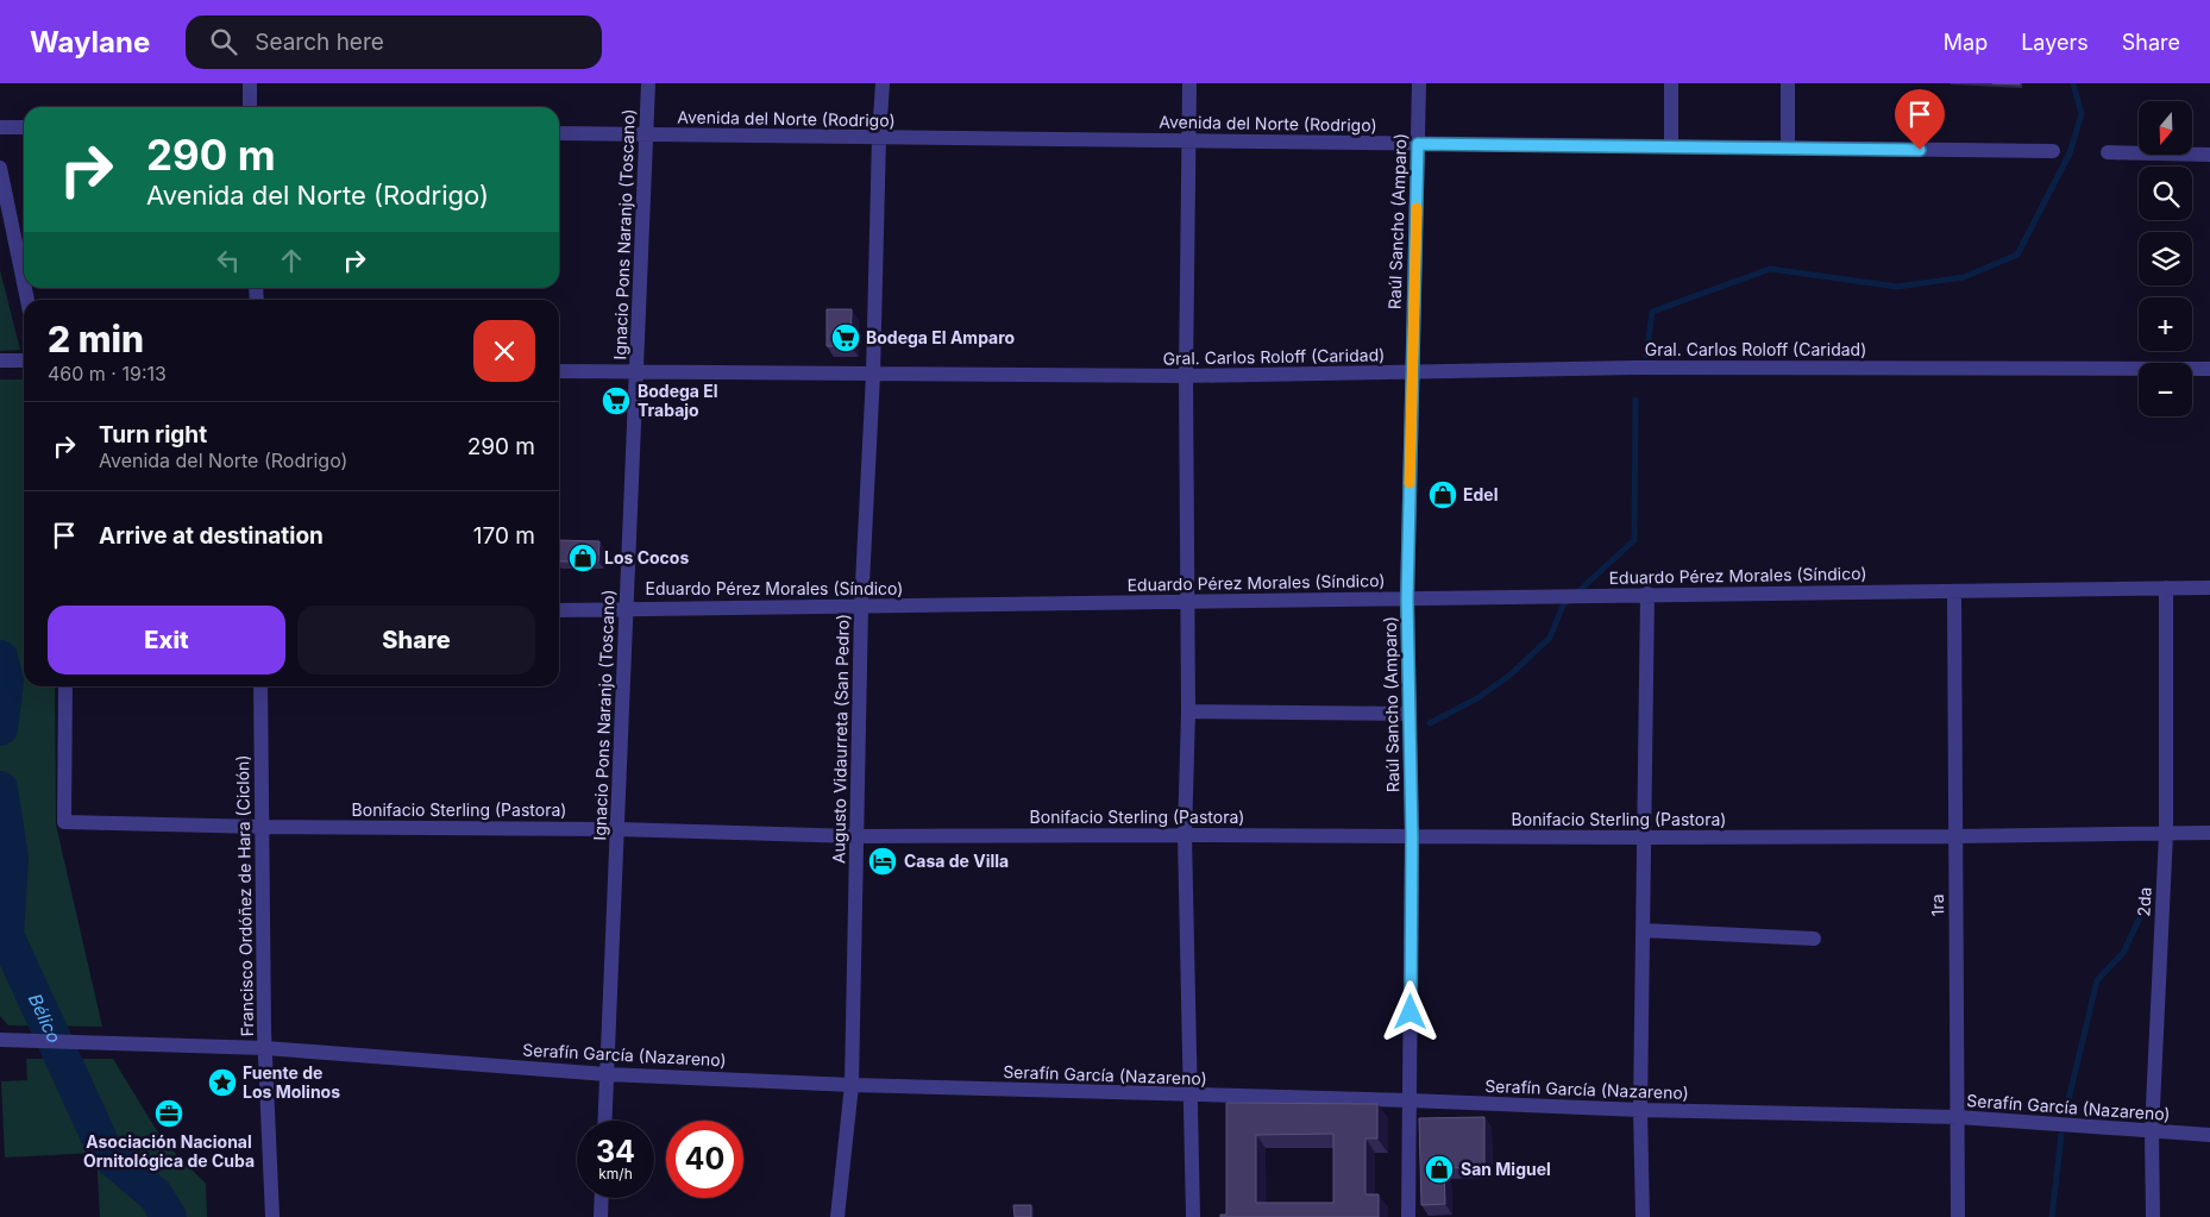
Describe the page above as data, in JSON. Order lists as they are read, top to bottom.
{
  "streets": {
    "street": [
      "Avenida del Norte (Rodrigo)",
      "Raúl Sancho (Amparo)",
      "Ignacio Pons Naranjo (Toscano)",
      "Gral. Carlos Roloff (Caridad)",
      "Eduardo Pérez Morales (Síndico)",
      "Augusto Vidaurreta (San Pedro)",
      "Bonifacio Sterling (Pastora)",
      "Francisco Ordóñez de Hara (Ciclón)",
      "2da",
      "1ra",
      "Serafín García (Nazareno)"
    ]
  },
  "crossings": [
    ["Avenida del Norte (Rodrigo)", "Raúl Sancho (Amparo)"],
    ["Avenida del Norte (Rodrigo)", "Ignacio Pons Naranjo (Toscano)"],
    ["Avenida del Norte (Rodrigo)", "Augusto Vidaurreta (San Pedro)"],
    ["Raúl Sancho (Amparo)", "Gral. Carlos Roloff (Caridad)"],
    ["Raúl Sancho (Amparo)", "Eduardo Pérez Morales (Síndico)"],
    ["Raúl Sancho (Amparo)", "Bonifacio Sterling (Pastora)"],
    ["Raúl Sancho (Amparo)", "Serafín García (Nazareno)"],
    ["Ignacio Pons Naranjo (Toscano)", "Gral. Carlos Roloff (Caridad)"],
    ["Ignacio Pons Naranjo (Toscano)", "Eduardo Pérez Morales (Síndico)"],
    ["Ignacio Pons Naranjo (Toscano)", "Bonifacio Sterling (Pastora)"],
    ["Ignacio Pons Naranjo (Toscano)", "Serafín García (Nazareno)"],
    ["Gral. Carlos Roloff (Caridad)", "Augusto Vidaurreta (San Pedro)"],
    ["Eduardo Pérez Morales (Síndico)", "Augusto Vidaurreta (San Pedro)"],
    ["Eduardo Pérez Morales (Síndico)", "2da"],
    ["Eduardo Pérez Morales (Síndico)", "1ra"],
    ["Augusto Vidaurreta (San Pedro)", "Bonifacio Sterling (Pastora)"],
    ["Augusto Vidaurreta (San Pedro)", "Serafín García (Nazareno)"],
    ["Bonifacio Sterling (Pastora)", "Francisco Ordóñez de Hara (Ciclón)"],
    ["Bonifacio Sterling (Pastora)", "2da"],
    ["Bonifacio Sterling (Pastora)", "1ra"],
    ["Francisco Ordóñez de Hara (Ciclón)", "Serafín García (Nazareno)"],
    ["2da", "Serafín García (Nazareno)"],
    ["1ra", "Serafín García (Nazareno)"]
  ],
  "water": ["Bélico"],
  "places": {
    "supermarket": ["Bodega El Amparo", "Bodega El Trabajo"],
    "shop": ["Edel", "Los Cocos", "San Miguel"],
    "hotel": ["Casa de Villa"],
    "place": ["Fuente de Los Molinos"],
    "office": ["Asociación Nacional Ornitológica de Cuba"]
  },
  "north": "bottom",
  "page": {
    "header": "Waylane",
    "search": "Search here",
    "nav": ["Map", "Layers", "Share"],
    "map_buttons": ["+", "−"],
    "turn": ["290 m", "Avenida del Norte (Rodrigo)"],
    "heading": ["2 min", "460 m · 19:13"],
    "list": [
      {
        "name": "Turn right",
        "note": "Avenida del Norte (Rodrigo)",
        "value": "290 m"
      },
      {
        "name": "Arrive at destination",
        "value": "170 m"
      }
    ],
    "buttons": ["Exit", "Share"],
    "speed": "34 km/h",
    "limit": "40"
  }
}
